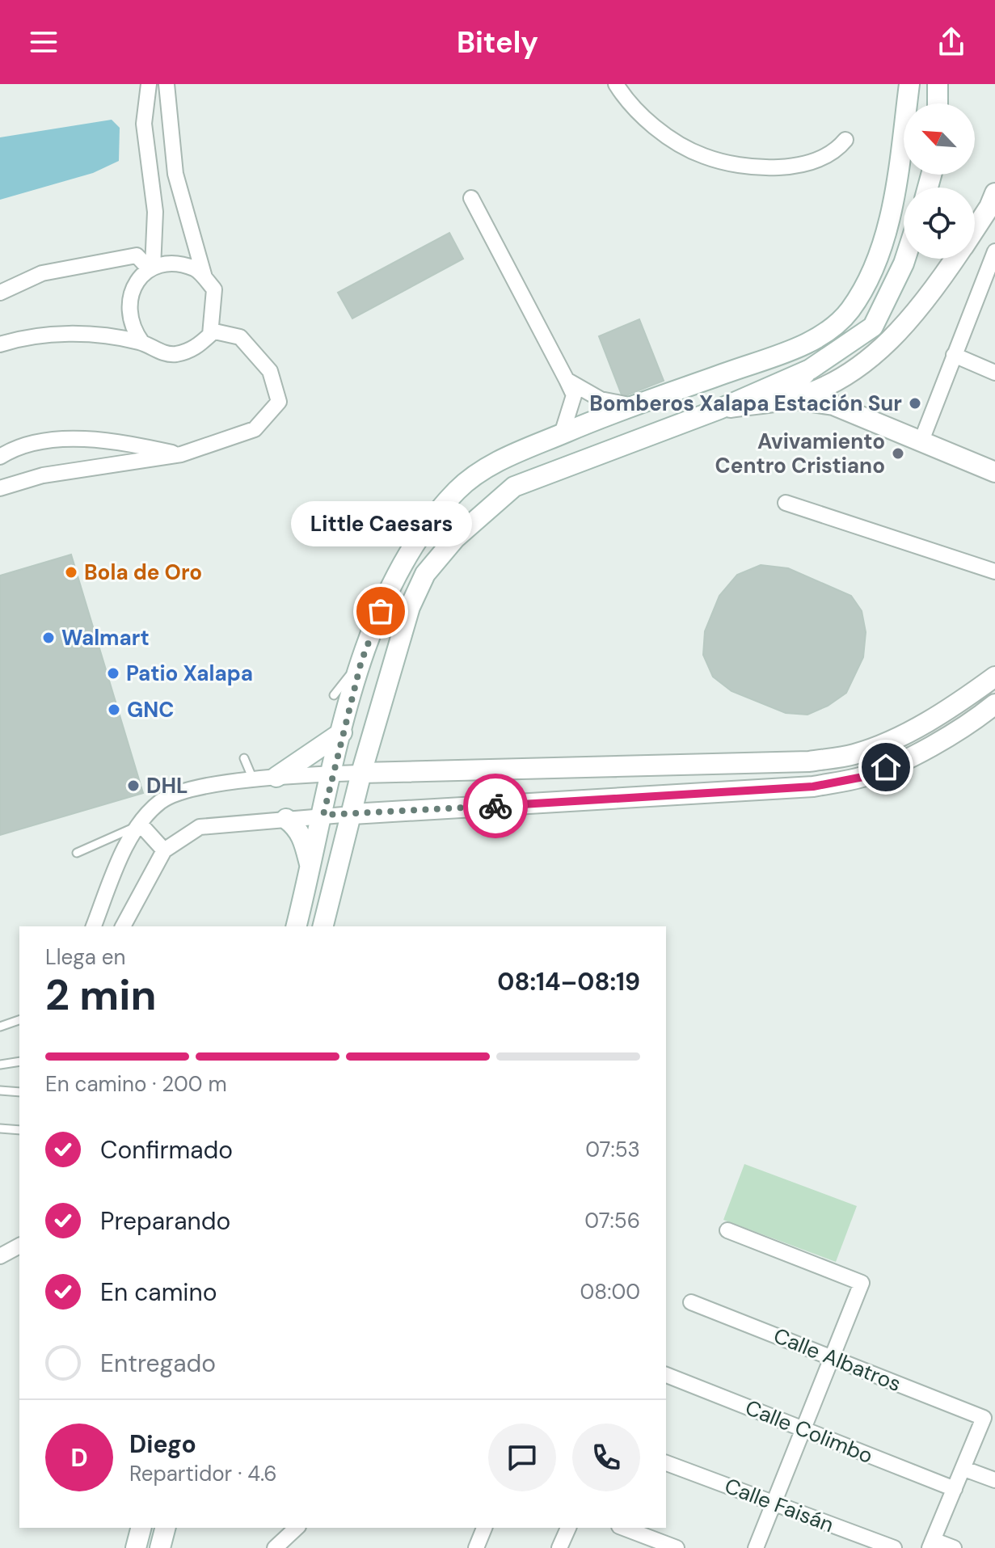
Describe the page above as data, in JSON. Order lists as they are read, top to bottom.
{
  "streets": {
    "street": ["Calle Albatros", "Calle Colimbo", "Calle Faisán"]
  },
  "places": [
    "Bomberos Xalapa Estación Sur",
    "Avivamiento Centro Cristiano",
    "Bola de Oro",
    "Little Caesars",
    "Walmart",
    "Patio Xalapa",
    "GNC",
    "DHL"
  ],
  "north": "top left",
  "page": {
    "header": "Bitely",
    "bubble": "Little Caesars",
    "heading": ["2 min", "Llega en", "08:14–08:19"],
    "panel": ["Diego", "Repartidor · 4.6"],
    "bar": "En camino · 200 m",
    "list": [
      ["Confirmado", "07:53"],
      ["Preparando", "07:56"],
      ["En camino", "08:00"],
      "Entregado"
    ],
    "round": "D"
  }
}
